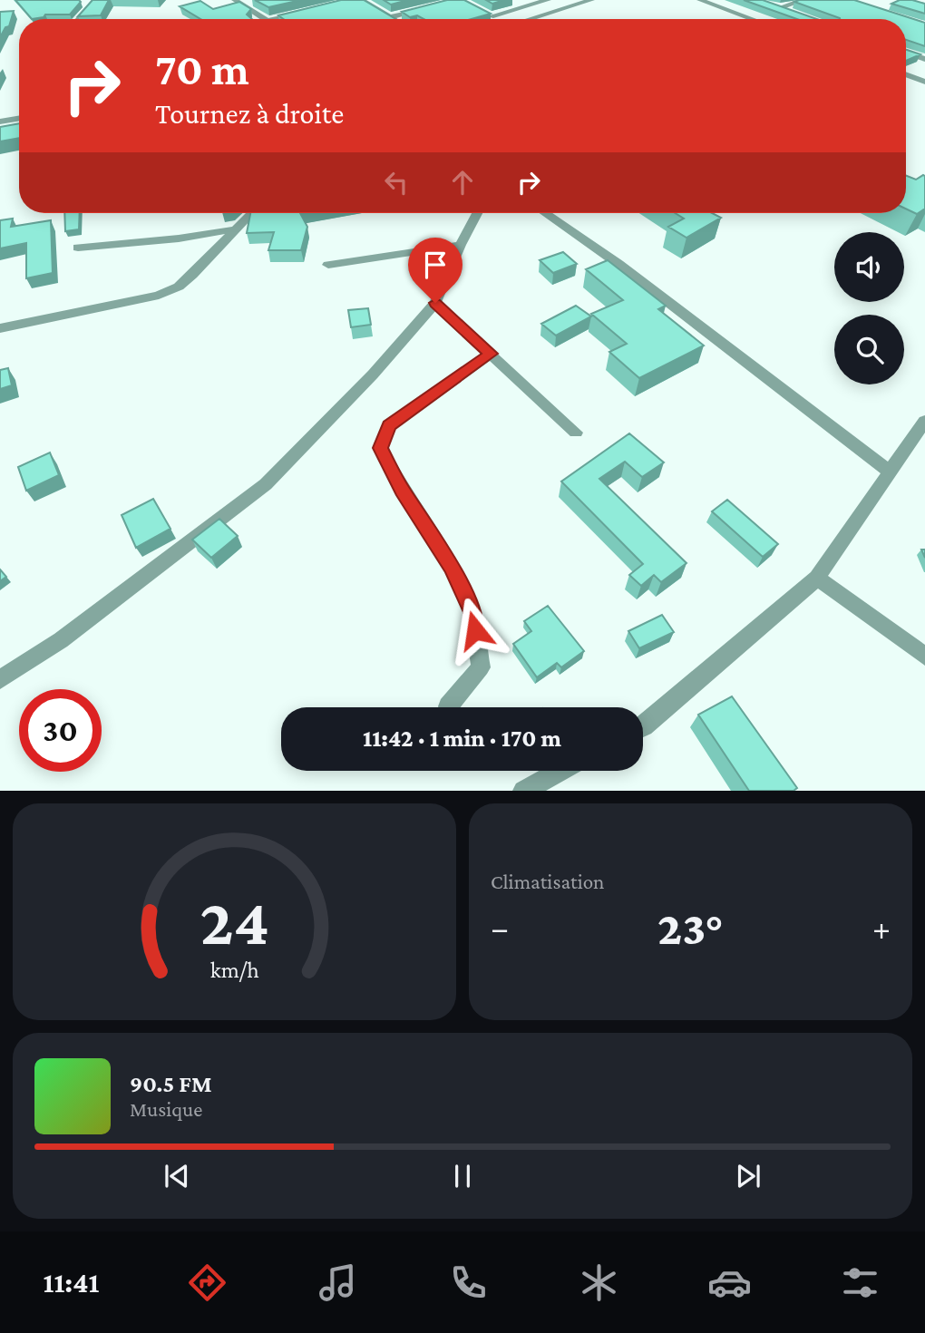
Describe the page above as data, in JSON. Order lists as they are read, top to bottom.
{
  "page": {
    "turn": ["70 m", "Tournez à droite"],
    "limit": "30",
    "trip": "11:42 · 1 min · 170 m",
    "tile": "Climatisation",
    "heat": ["−", "23°", "+"],
    "song": ["90.5 FM", "Musique"],
    "tabs": "11:41",
    "gauge": ["24", "km/h"]
  }
}
